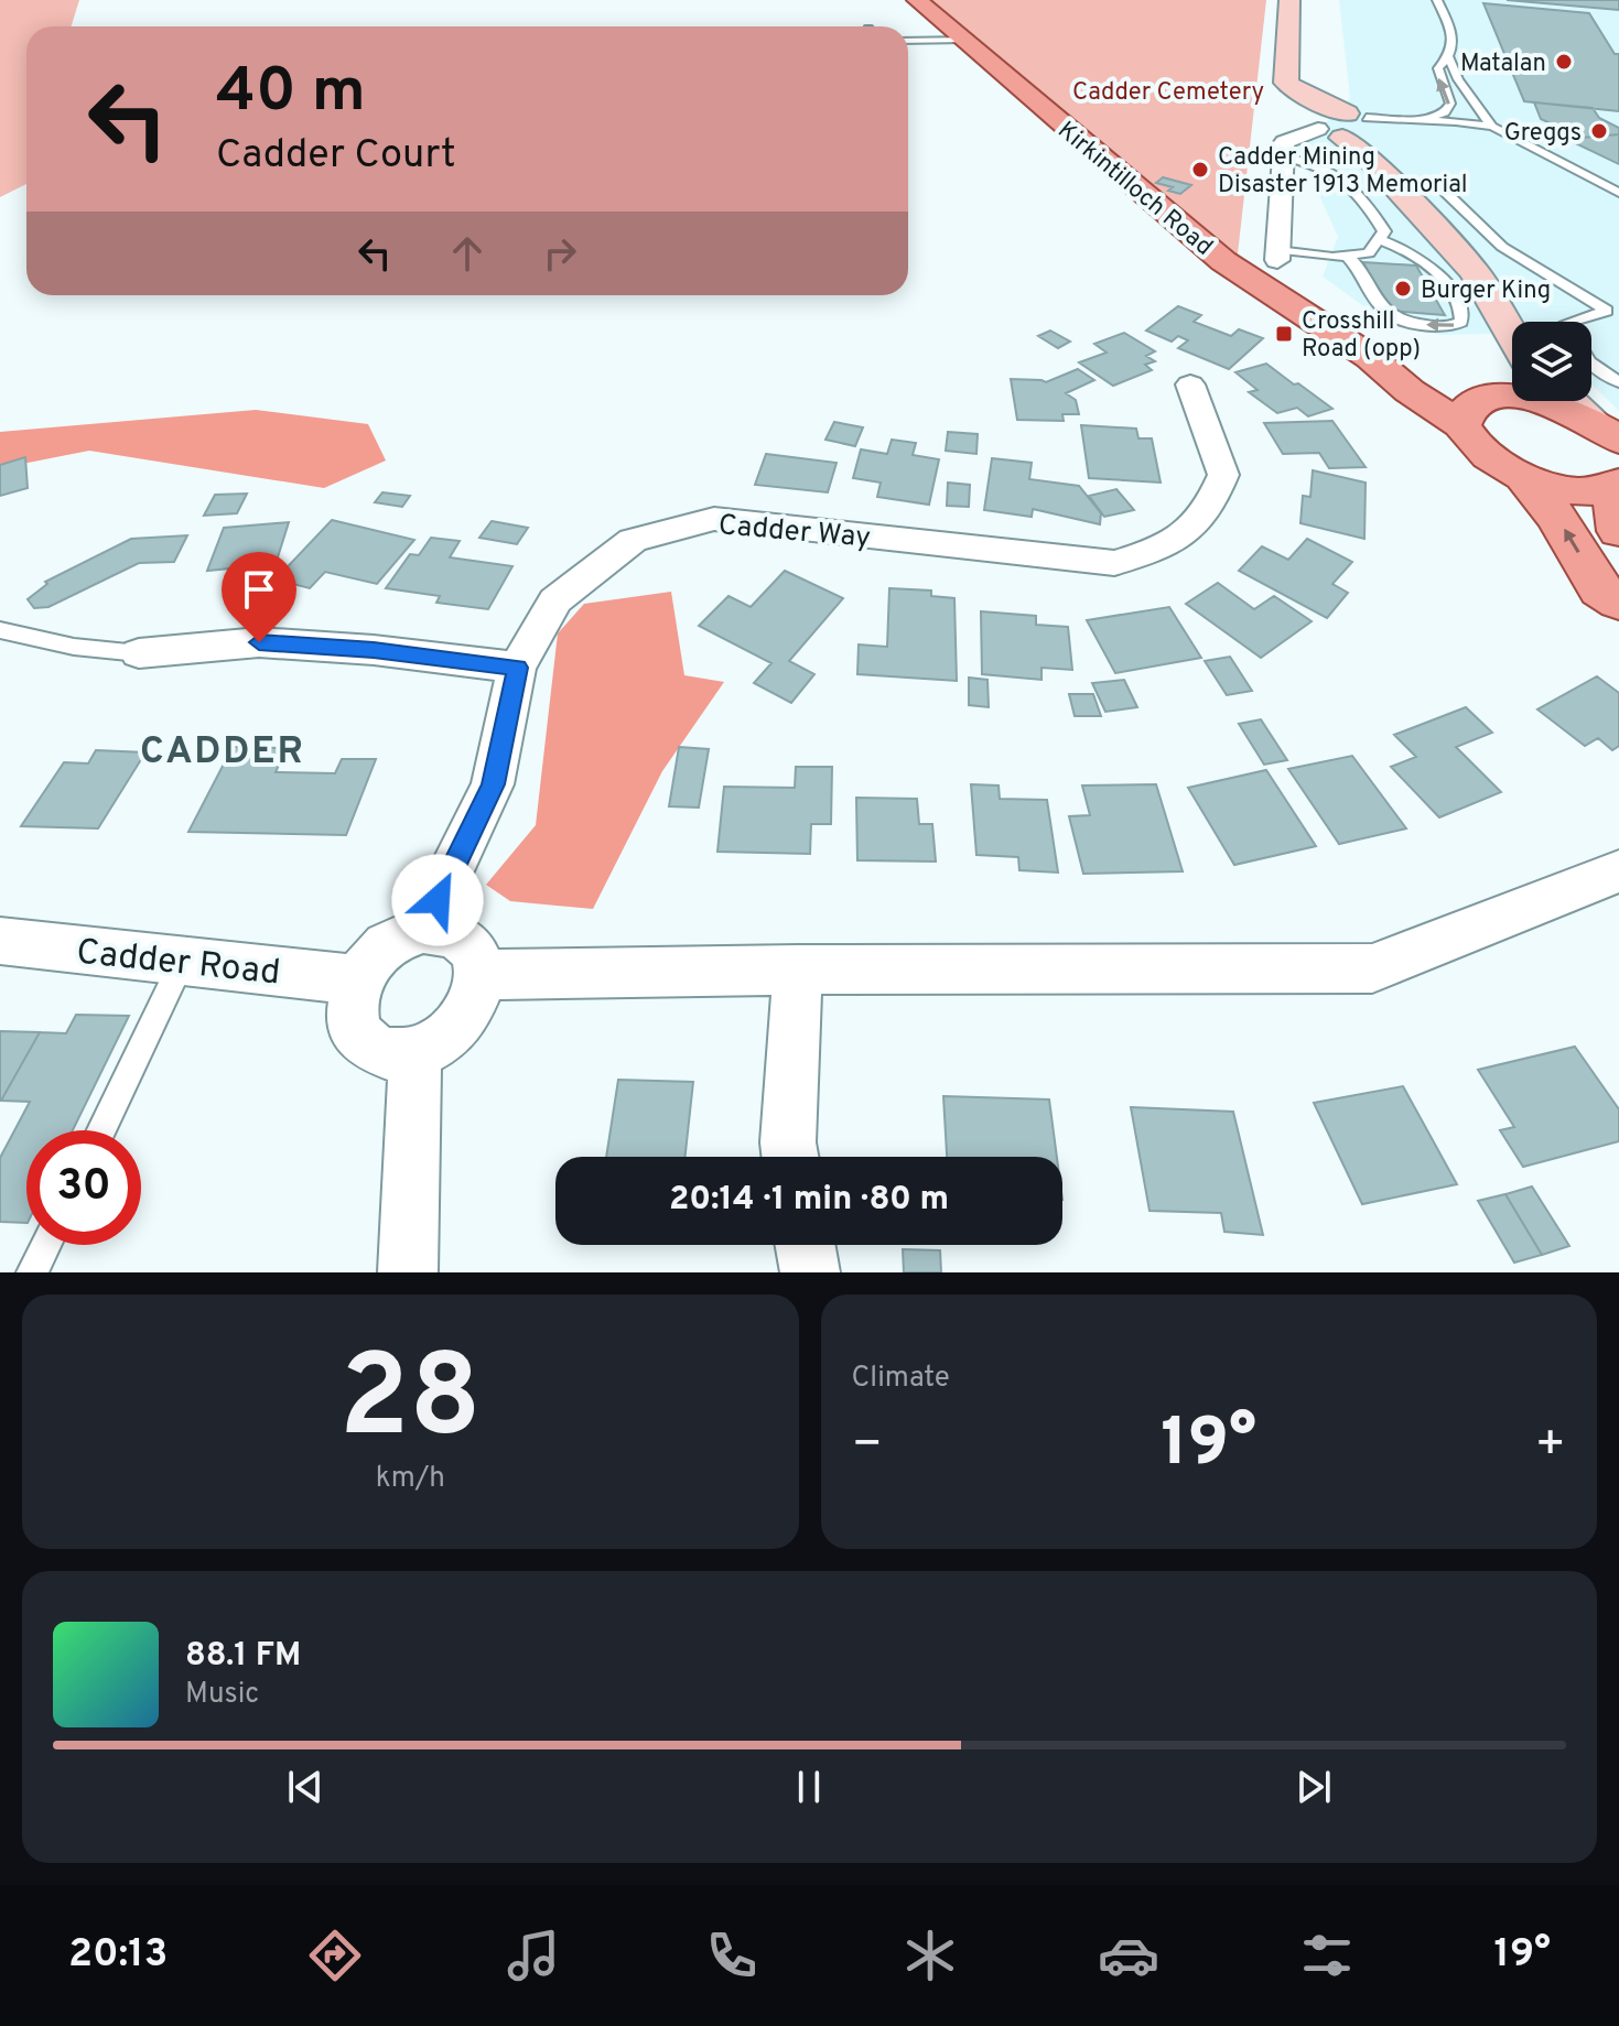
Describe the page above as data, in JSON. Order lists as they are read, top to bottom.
{
  "streets": {
    "main road": ["Kirkintilloch Road"],
    "street": ["Cadder Way", "Cadder Road"]
  },
  "crossings": [
    ["Cadder Way", "Cadder Road"]
  ],
  "districts": ["CADDER"],
  "parks": ["Cadder Cemetery"],
  "places": {
    "other": [
      "Matalan",
      "Greggs",
      "Cadder Mining Disaster 1913 Memorial",
      "Burger King"
    ],
    "transit": ["Crosshill Road (opp)"]
  },
  "page": {
    "turn": ["40 m", "Cadder Court"],
    "limit": "30",
    "trip": "20:14 · 1 min · 80 m",
    "tile": [
      ["28", "km/h"],
      "Climate"
    ],
    "heat": ["−", "19°", "+"],
    "song": ["88.1 FM", "Music"],
    "tabs": ["20:13", "19°"]
  }
}
